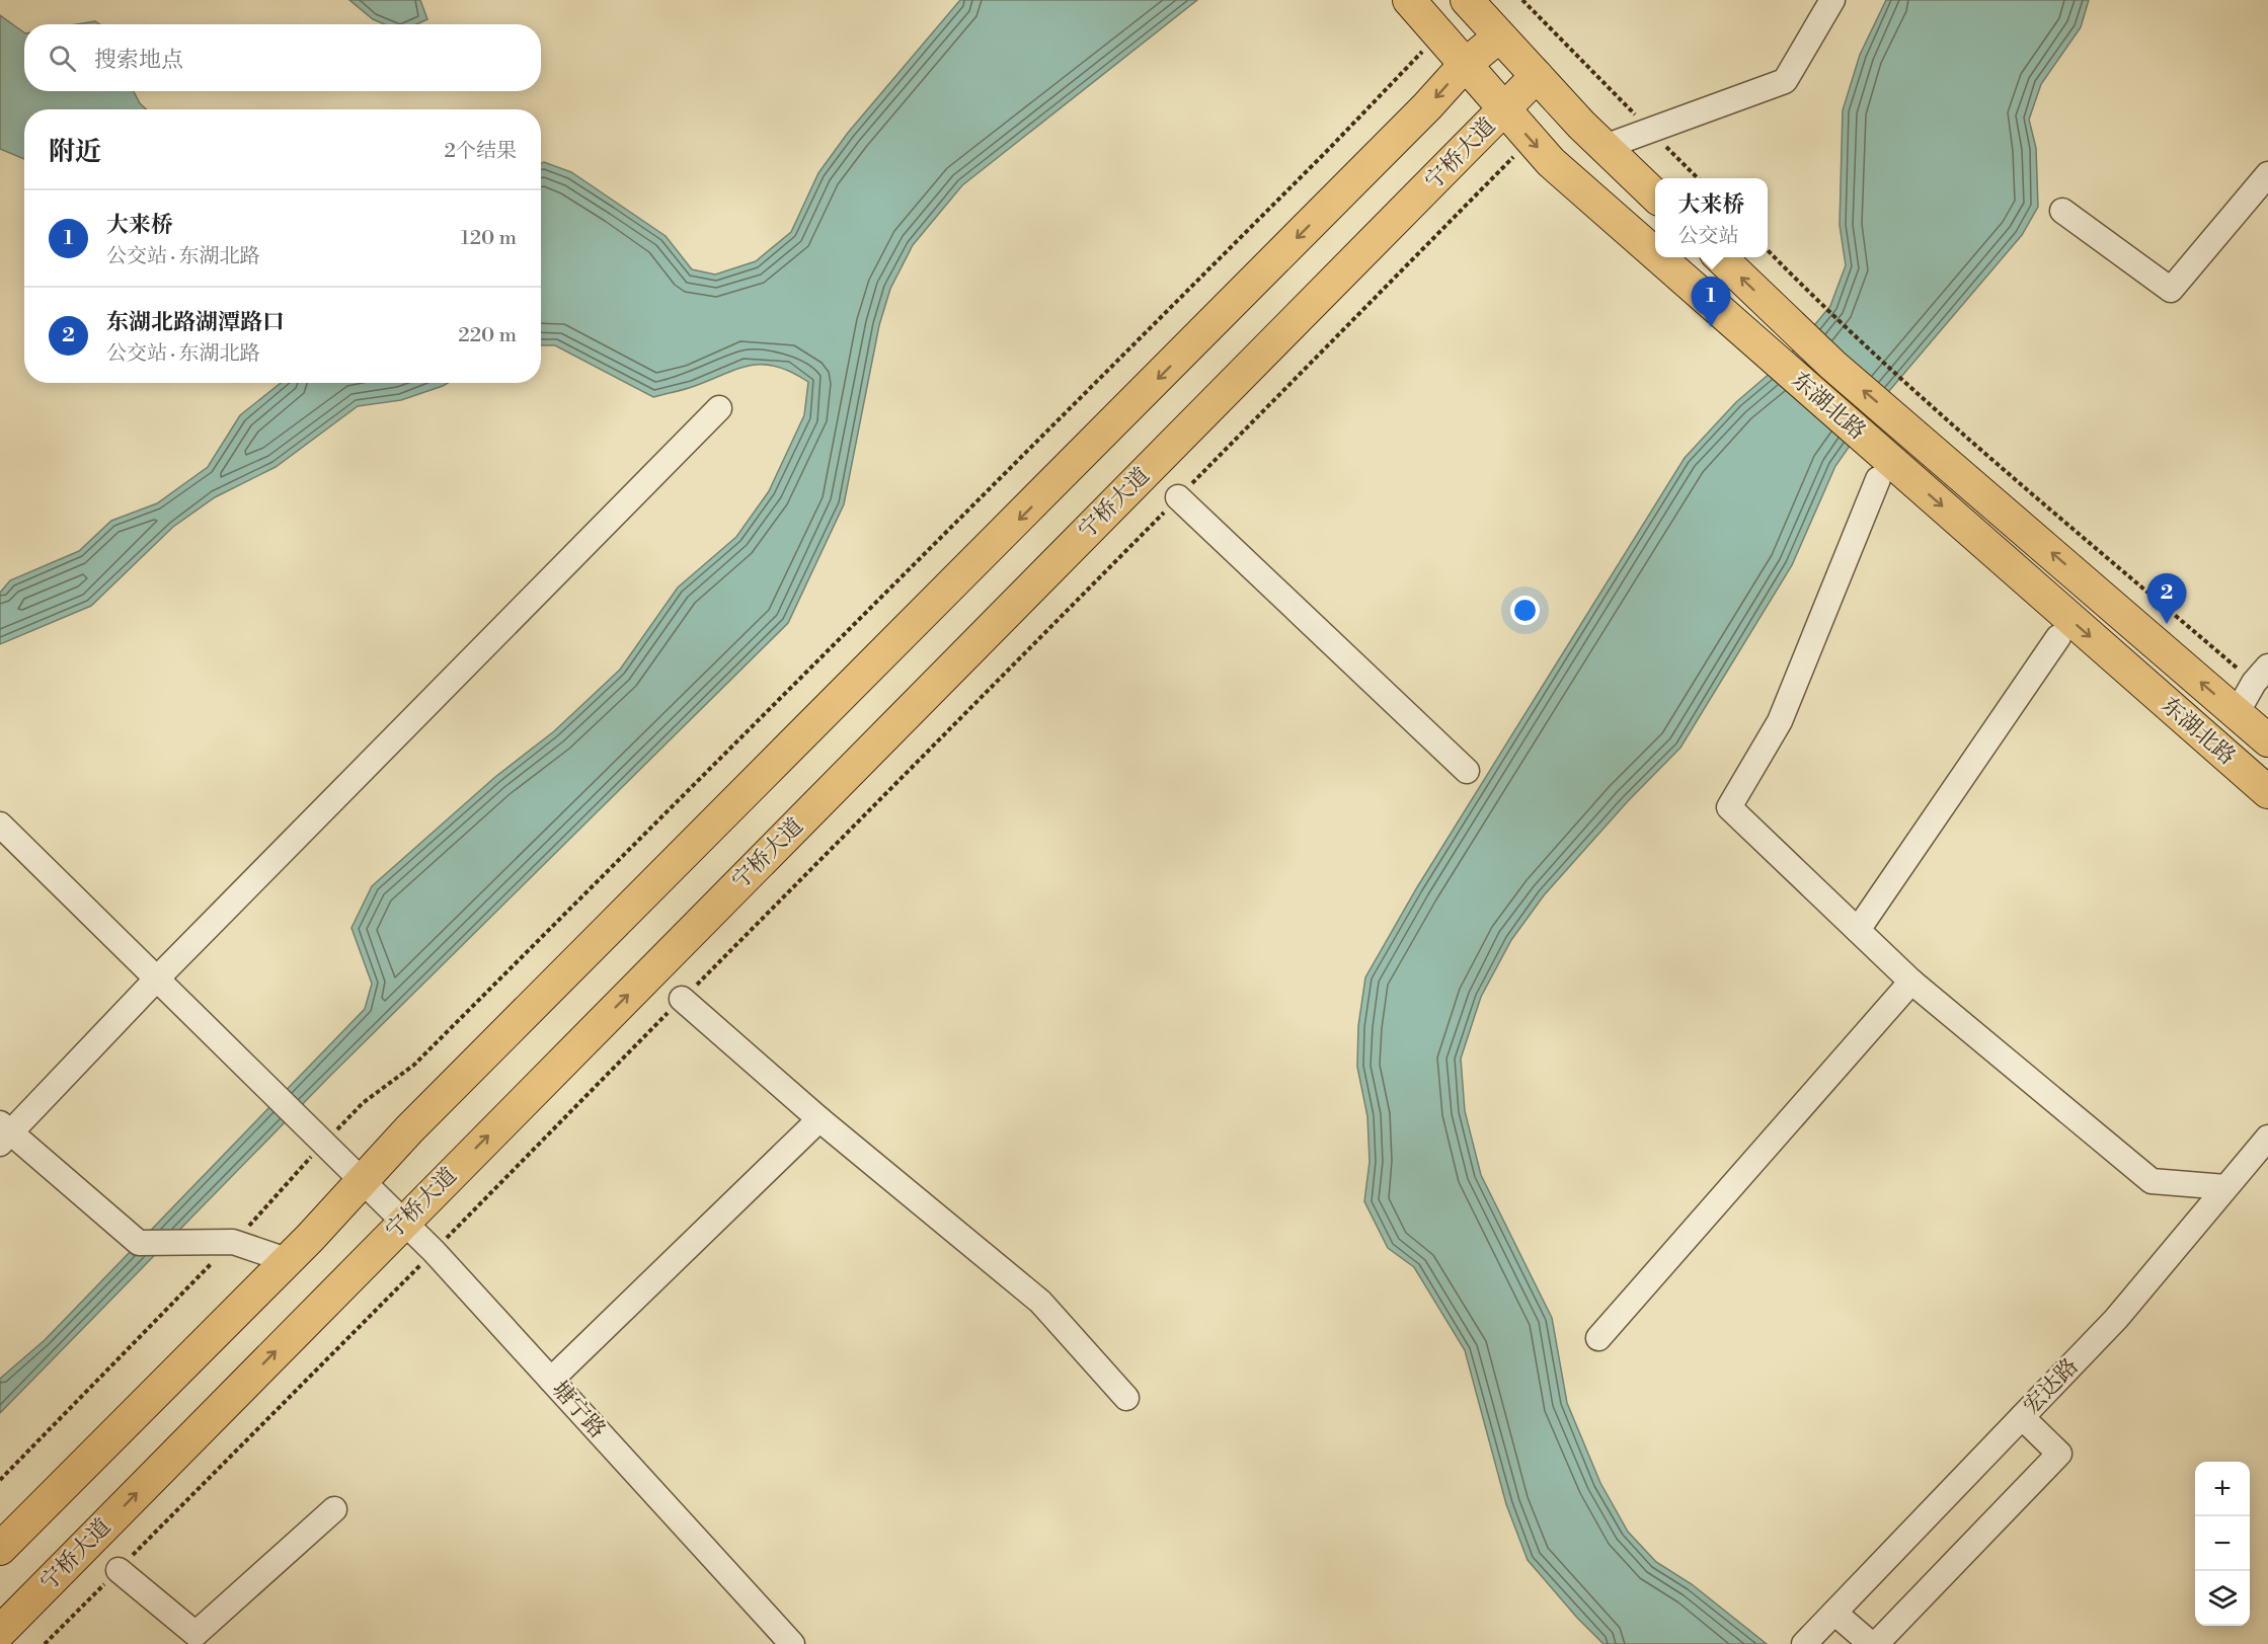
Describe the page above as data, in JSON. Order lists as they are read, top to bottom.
{
  "streets": {
    "main road": ["宁桥大道", "东湖北路"],
    "street": ["宏达路", "塘宁路"]
  },
  "crossings": [
    ["宁桥大道", "东湖北路"],
    ["宁桥大道", "塘宁路"]
  ],
  "page": {
    "search": "搜索地点",
    "heading": ["附近", "2个结果"],
    "popup": ["大来桥", "公交站"],
    "list": [
      {
        "mark": "1",
        "name": "大来桥",
        "note": "公交站 · 东湖北路",
        "value": "120 m"
      },
      {
        "mark": "2",
        "name": "东湖北路湖潭路口",
        "note": "公交站 · 东湖北路",
        "value": "220 m"
      }
    ],
    "pins": ["1", "2"],
    "map_buttons": ["+", "−"]
  }
}
